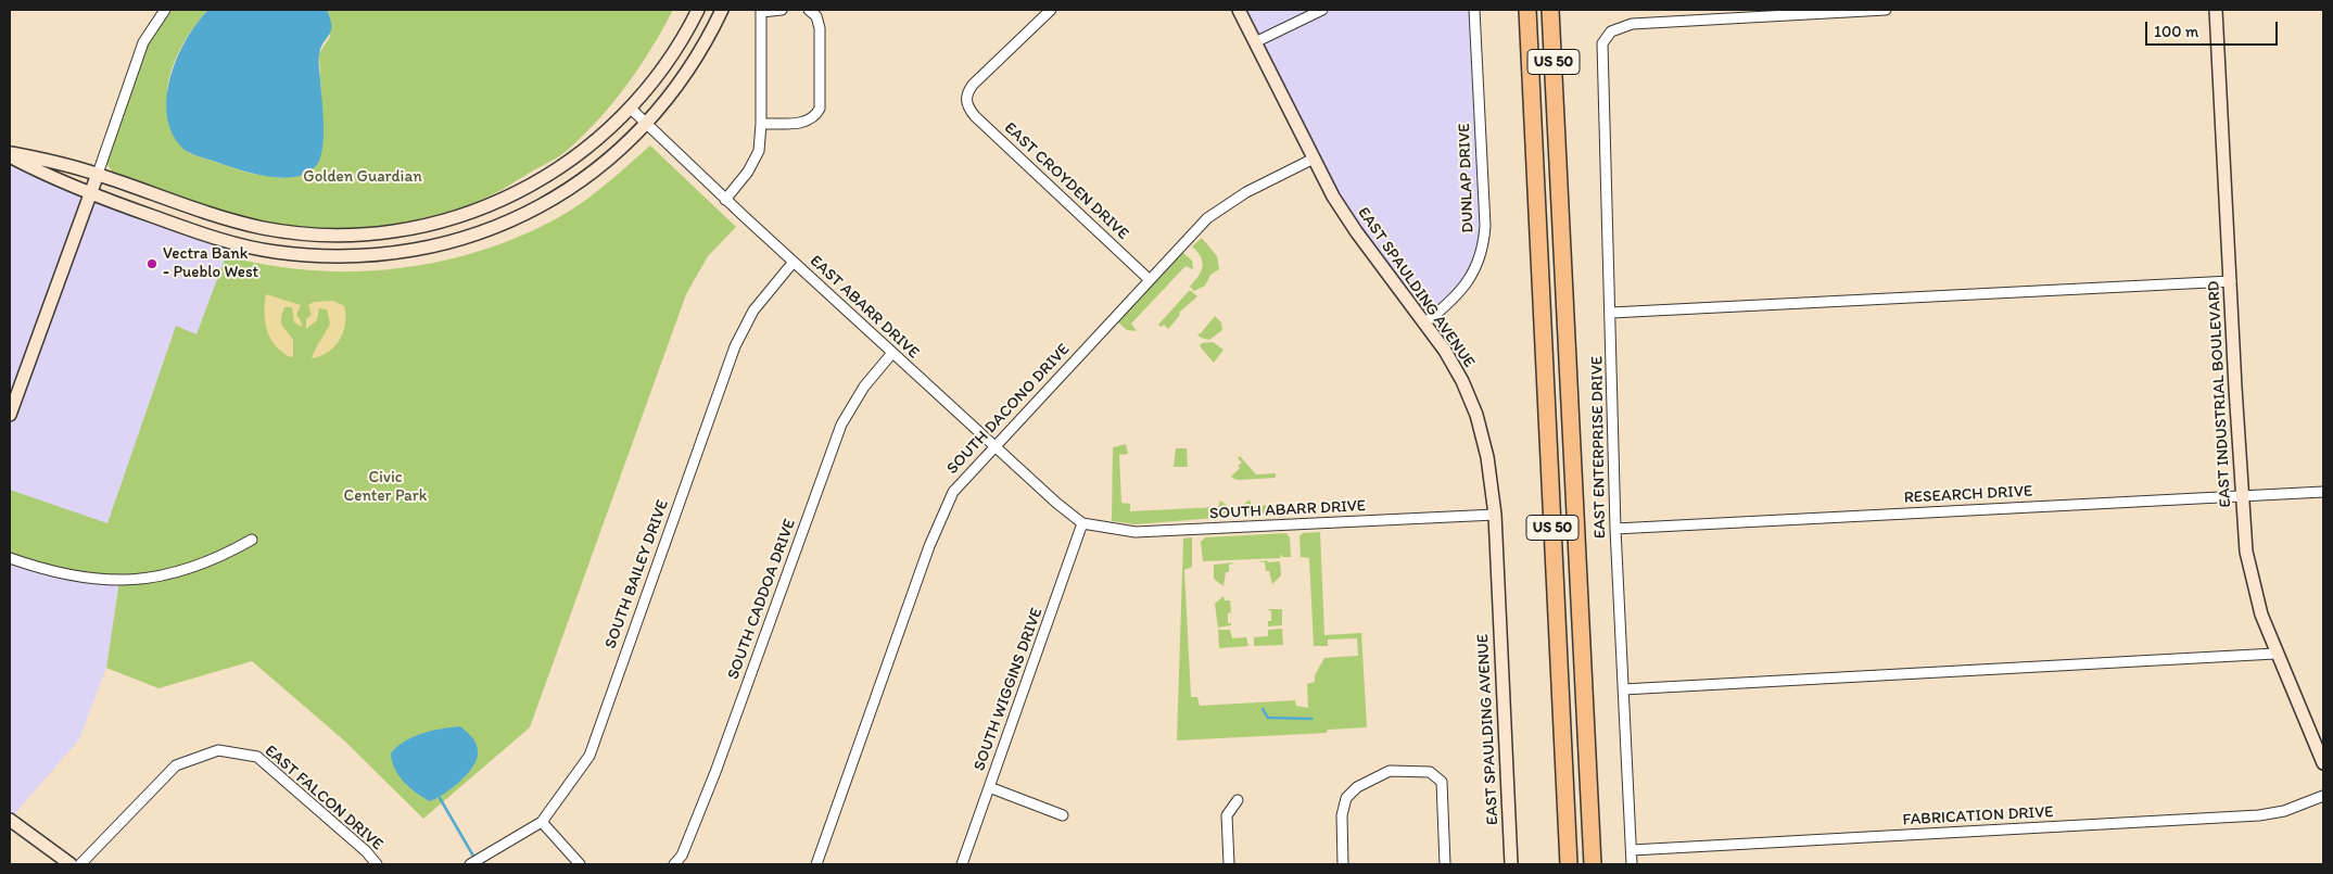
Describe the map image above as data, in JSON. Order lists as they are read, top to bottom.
{
  "streets": {
    "highway": ["US 50"],
    "main road": ["EAST SPAULDING AVENUE", "EAST INDUSTRIAL BOULEVARD"],
    "street": [
      "DUNLAP DRIVE",
      "EAST CROYDEN DRIVE",
      "EAST ABARR DRIVE",
      "SOUTH DACONO DRIVE",
      "EAST ENTERPRISE DRIVE",
      "RESEARCH DRIVE",
      "SOUTH ABARR DRIVE",
      "SOUTH BAILEY DRIVE",
      "SOUTH CADDOA DRIVE",
      "SOUTH WIGGINS DRIVE",
      "EAST FALCON DRIVE",
      "FABRICATION DRIVE"
    ]
  },
  "crossings": [
    ["DUNLAP DRIVE", "EAST SPAULDING AVENUE"],
    ["EAST CROYDEN DRIVE", "SOUTH DACONO DRIVE"],
    ["EAST SPAULDING AVENUE", "SOUTH DACONO DRIVE"],
    ["EAST SPAULDING AVENUE", "SOUTH ABARR DRIVE"],
    ["EAST ABARR DRIVE", "SOUTH DACONO DRIVE"],
    ["EAST ABARR DRIVE", "SOUTH ABARR DRIVE"],
    ["EAST ABARR DRIVE", "SOUTH BAILEY DRIVE"],
    ["EAST ABARR DRIVE", "SOUTH CADDOA DRIVE"],
    ["EAST ABARR DRIVE", "SOUTH WIGGINS DRIVE"],
    ["EAST INDUSTRIAL BOULEVARD", "RESEARCH DRIVE"],
    ["EAST ENTERPRISE DRIVE", "RESEARCH DRIVE"],
    ["EAST ENTERPRISE DRIVE", "FABRICATION DRIVE"],
    ["SOUTH ABARR DRIVE", "SOUTH WIGGINS DRIVE"]
  ],
  "parks": ["Golden Guardian", "Civic Center Park"],
  "places": ["Vectra Bank - Pueblo West"],
  "scale_bar": "100 m"
}
